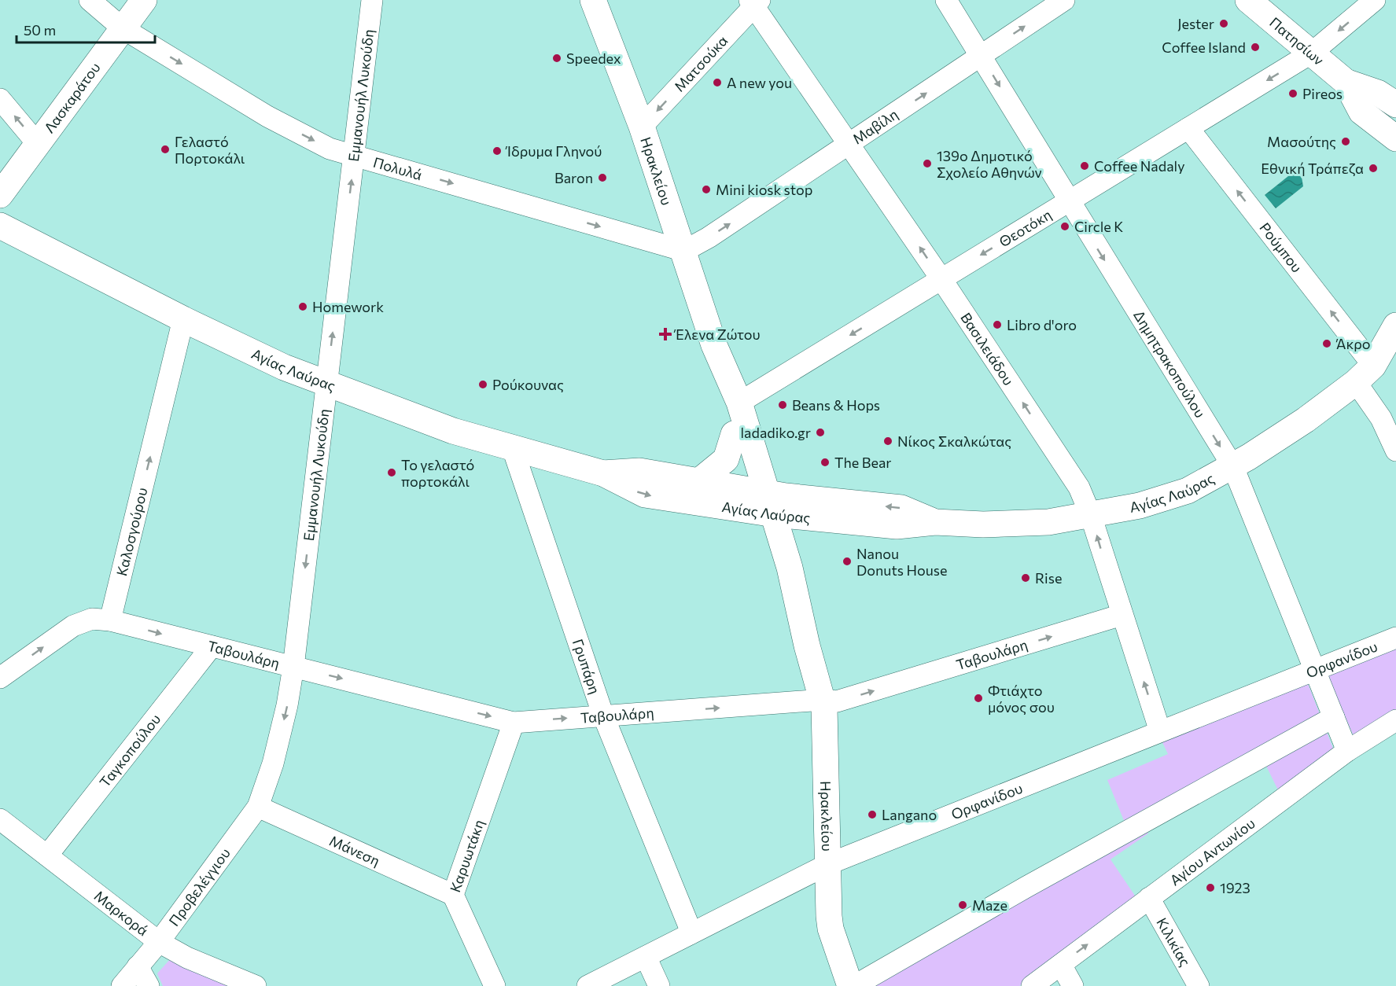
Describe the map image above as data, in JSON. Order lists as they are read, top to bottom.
{
  "streets": {
    "street": [
      "Πατησίων",
      "Ματσούκα",
      "Εμμανουήλ Λυκούδη",
      "Λασκαράτου",
      "Μαβίλη",
      "Πολυλά",
      "Ηρακλείου",
      "Θεοτόκη",
      "Ρούμπου",
      "Βασιλειάδου",
      "Δημητρακοπούλου",
      "Αγίας Λαύρας",
      "Καλοσγούρου",
      "Ταβουλάρη",
      "Ορφανίδου",
      "Γρυπάρη",
      "Ταγκοπούλου",
      "Μάνεση",
      "Αγίου Αντωνίου",
      "Καρυωτάκη",
      "Προβελέγγιου",
      "Μαρκορά",
      "Κιλικίας"
    ]
  },
  "crossings": [
    ["Πατησίων", "Θεοτόκη"],
    ["Ματσούκα", "Ηρακλείου"],
    ["Ματσούκα", "Βασιλειάδου"],
    ["Εμμανουήλ Λυκούδη", "Πολυλά"],
    ["Εμμανουήλ Λυκούδη", "Αγίας Λαύρας"],
    ["Εμμανουήλ Λυκούδη", "Ταβουλάρη"],
    ["Εμμανουήλ Λυκούδη", "Μάνεση"],
    ["Εμμανουήλ Λυκούδη", "Προβελέγγιου"],
    ["Λασκαράτου", "Πολυλά"],
    ["Μαβίλη", "Πολυλά"],
    ["Μαβίλη", "Ηρακλείου"],
    ["Μαβίλη", "Βασιλειάδου"],
    ["Μαβίλη", "Δημητρακοπούλου"],
    ["Πολυλά", "Ηρακλείου"],
    ["Ηρακλείου", "Θεοτόκη"],
    ["Ηρακλείου", "Αγίας Λαύρας"],
    ["Ηρακλείου", "Ταβουλάρη"],
    ["Ηρακλείου", "Ορφανίδου"],
    ["Θεοτόκη", "Ρούμπου"],
    ["Θεοτόκη", "Βασιλειάδου"],
    ["Θεοτόκη", "Δημητρακοπούλου"],
    ["Ρούμπου", "Αγίας Λαύρας"],
    ["Βασιλειάδου", "Αγίας Λαύρας"],
    ["Βασιλειάδου", "Ταβουλάρη"],
    ["Βασιλειάδου", "Ορφανίδου"],
    ["Δημητρακοπούλου", "Αγίας Λαύρας"],
    ["Δημητρακοπούλου", "Ορφανίδου"],
    ["Δημητρακοπούλου", "Αγίου Αντωνίου"],
    ["Αγίας Λαύρας", "Καλοσγούρου"],
    ["Αγίας Λαύρας", "Γρυπάρη"],
    ["Καλοσγούρου", "Ταβουλάρη"],
    ["Ταβουλάρη", "Γρυπάρη"],
    ["Ταβουλάρη", "Ταγκοπούλου"],
    ["Ταβουλάρη", "Καρυωτάκη"],
    ["Ορφανίδου", "Γρυπάρη"],
    ["Ταγκοπούλου", "Μαρκορά"],
    ["Μάνεση", "Καρυωτάκη"],
    ["Μάνεση", "Προβελέγγιου"],
    ["Αγίου Αντωνίου", "Κιλικίας"],
    ["Προβελέγγιου", "Μαρκορά"]
  ],
  "one_way": [
    "Ματσούκα",
    "Μαβίλη",
    "Πολυλά",
    "Θεοτόκη",
    "Ρούμπου",
    "Βασιλειάδου",
    "Δημητρακοπούλου",
    "Καλοσγούρου",
    "Ταβουλάρη"
  ],
  "places": {
    "other": [
      "Jester",
      "Coffee Island",
      "Speedex",
      "A new you",
      "Pireos",
      "Μασούτης",
      "Γελαστό Πορτοκάλι",
      "Ίδρυμα Γληνού",
      "139ο Δημοτικό Σχολείο Αθηνών",
      "Coffee Nadaly",
      "Εθνική Τράπεζα",
      "Baron",
      "Mini kiosk stop",
      "Circle K",
      "Homework",
      "Libro d'oro",
      "Άκρο",
      "Ρούκουνας",
      "Beans & Hops",
      "ladadiko.gr",
      "Νίκος Σκαλκώτας",
      "The Bear",
      "Το γελαστό πορτοκάλι",
      "Nanou Donuts House",
      "Rise",
      "Φτιάχτο μόνος σου",
      "Langano",
      "1923",
      "Maze"
    ],
    "health": ["Έλενα Ζώτου"]
  },
  "scale_bar": "50 m"
}
